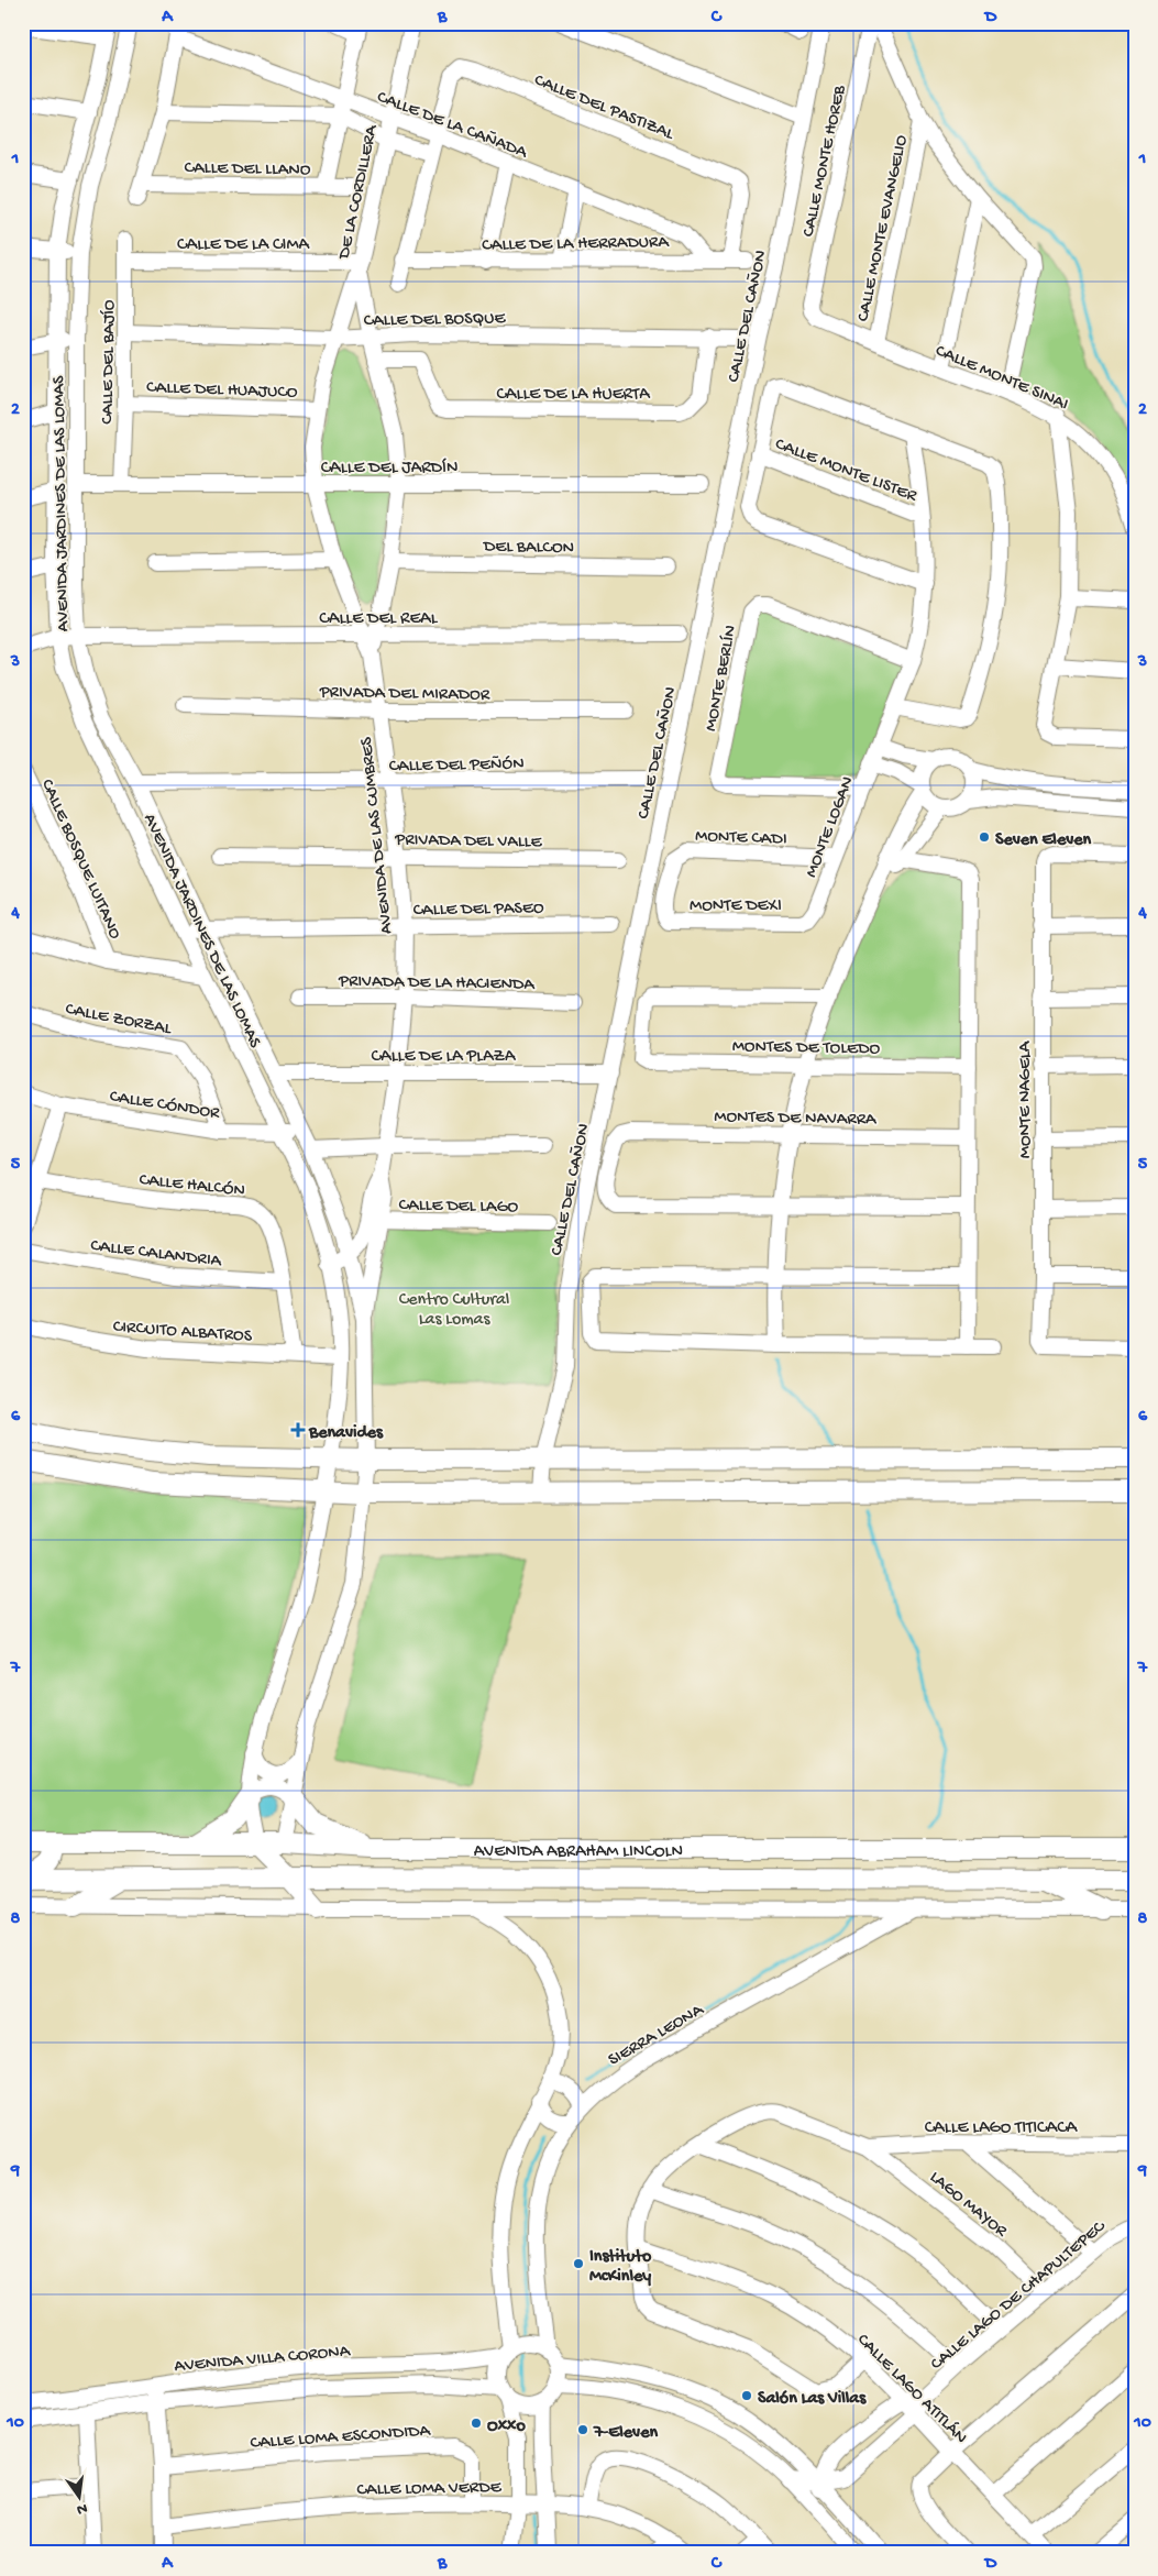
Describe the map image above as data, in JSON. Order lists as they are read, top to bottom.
{
  "streets": {
    "main road": ["AVENIDA ABRAHAM LINCOLN"],
    "street": [
      "CALLE DEL PASTIZAL",
      "CALLE DE LA CAÑADA",
      "CALLE MONTE HOREB",
      "CALLE DEL LLANO",
      "DE LA CORDILLERA",
      "CALLE MONTE EVANGELIO",
      "CALLE DE LA HERRADURA",
      "CALLE DE LA CIMA",
      "CALLE DEL CAÑON",
      "CALLE DEL BOSQUE",
      "CALLE DEL BAJÍO",
      "CALLE MONTE SINAI",
      "CALLE DEL HUAJUCO",
      "CALLE DE LA HUERTA",
      "CALLE DEL JARDÍN",
      "CALLE MONTE LISTER",
      "AVENIDA JARDINES DE LAS LOMAS",
      "DEL BALCON",
      "CALLE DEL REAL",
      "MONTE BERLÍN",
      "PRIVADA DEL MIRADOR",
      "CALLE DEL PEÑÓN",
      "MONTE LOGAN",
      "MONTE CADI",
      "AVENIDA DE LAS CUMBRES",
      "PRIVADA DEL VALLE",
      "CALLE BOSQUE LUITANO",
      "MONTE DEXI",
      "CALLE DEL PASEO",
      "PRIVADA DE LA HACIENDA",
      "CALLE ZORZAL",
      "MONTES DE TOLEDO",
      "CALLE DE LA PLAZA",
      "MONTE NAGELA",
      "CALLE CÓNDOR",
      "MONTES DE NAVARRA",
      "CALLE HALCÓN",
      "CALLE DEL LAGO",
      "CALLE CALANDRIA",
      "CIRCUITO ALBATROS",
      "SIERRA LEONA",
      "CALLE LAGO TITICACA",
      "LAGO MAYOR",
      "CALLE LAGO DE CHAPULTEPEC",
      "AVENIDA VILLA CORONA",
      "CALLE LAGO ATITLÁN",
      "CALLE LOMA ESCONDIDA",
      "CALLE LOMA VERDE"
    ]
  },
  "crossings": [
    ["CALLE DEL PASTIZAL", "CALLE DE LA CAÑADA"],
    ["CALLE DEL PASTIZAL", "CALLE DE LA HERRADURA"],
    ["CALLE DE LA CAÑADA", "DE LA CORDILLERA"],
    ["CALLE DE LA CAÑADA", "CALLE DE LA HERRADURA"],
    ["CALLE MONTE HOREB", "CALLE MONTE EVANGELIO"],
    ["CALLE MONTE HOREB", "CALLE MONTE SINAI"],
    ["DE LA CORDILLERA", "CALLE DE LA CIMA"],
    ["DE LA CORDILLERA", "CALLE DEL BOSQUE"],
    ["DE LA CORDILLERA", "AVENIDA DE LAS CUMBRES"],
    ["CALLE MONTE EVANGELIO", "CALLE MONTE SINAI"],
    ["CALLE DE LA CIMA", "CALLE DEL BAJÍO"],
    ["CALLE DEL CAÑON", "CALLE DE LA PLAZA"],
    ["CALLE DEL BOSQUE", "CALLE DEL BAJÍO"],
    ["CALLE DEL BOSQUE", "CALLE DE LA HUERTA"],
    ["CALLE DEL BOSQUE", "AVENIDA DE LAS CUMBRES"],
    ["CALLE DEL BAJÍO", "CALLE DEL HUAJUCO"],
    ["CALLE DEL BAJÍO", "CALLE DEL JARDÍN"],
    ["CALLE DE LA HUERTA", "AVENIDA DE LAS CUMBRES"],
    ["CALLE DEL JARDÍN", "AVENIDA JARDINES DE LAS LOMAS"],
    ["CALLE DEL JARDÍN", "AVENIDA DE LAS CUMBRES"],
    ["CALLE MONTE LISTER", "MONTE LOGAN"],
    ["AVENIDA JARDINES DE LAS LOMAS", "CALLE DEL REAL"],
    ["AVENIDA JARDINES DE LAS LOMAS", "CALLE DEL PEÑÓN"],
    ["AVENIDA JARDINES DE LAS LOMAS", "AVENIDA DE LAS CUMBRES"],
    ["AVENIDA JARDINES DE LAS LOMAS", "CALLE DEL PASEO"],
    ["AVENIDA JARDINES DE LAS LOMAS", "CALLE DE LA PLAZA"],
    ["AVENIDA JARDINES DE LAS LOMAS", "CALLE CÓNDOR"],
    ["AVENIDA JARDINES DE LAS LOMAS", "CIRCUITO ALBATROS"],
    ["AVENIDA JARDINES DE LAS LOMAS", "AVENIDA ABRAHAM LINCOLN"],
    ["DEL BALCON", "AVENIDA DE LAS CUMBRES"],
    ["CALLE DEL REAL", "AVENIDA DE LAS CUMBRES"],
    ["MONTE BERLÍN", "MONTE LOGAN"],
    ["PRIVADA DEL MIRADOR", "AVENIDA DE LAS CUMBRES"],
    ["CALLE DEL PEÑÓN", "AVENIDA DE LAS CUMBRES"],
    ["MONTE LOGAN", "MONTE CADI"],
    ["MONTE LOGAN", "MONTE DEXI"],
    ["MONTE CADI", "MONTE DEXI"],
    ["AVENIDA DE LAS CUMBRES", "PRIVADA DEL VALLE"],
    ["AVENIDA DE LAS CUMBRES", "CALLE DEL PASEO"],
    ["AVENIDA DE LAS CUMBRES", "PRIVADA DE LA HACIENDA"],
    ["AVENIDA DE LAS CUMBRES", "CALLE DE LA PLAZA"],
    ["AVENIDA DE LAS CUMBRES", "CALLE DEL LAGO"],
    ["CALLE ZORZAL", "CALLE CÓNDOR"],
    ["CALLE HALCÓN", "CALLE CALANDRIA"],
    ["CALLE HALCÓN", "CIRCUITO ALBATROS"],
    ["SIERRA LEONA", "AVENIDA VILLA CORONA"],
    ["CALLE LAGO TITICACA", "LAGO MAYOR"],
    ["LAGO MAYOR", "CALLE LAGO DE CHAPULTEPEC"],
    ["CALLE LAGO DE CHAPULTEPEC", "CALLE LAGO ATITLÁN"],
    ["CALLE LOMA ESCONDIDA", "CALLE LOMA VERDE"]
  ],
  "parks": ["Centro Cultural Las Lomas"],
  "places": {
    "other": [
      "Seven Eleven",
      "Instituto McKinley",
      "Salón Las Villas",
      "Oxxo",
      "7-Eleven"
    ],
    "health": ["Benavides"]
  },
  "north": "bottom",
  "grid": {
    "columns": [
      "A",
      "B",
      "C",
      "D"
    ],
    "rows": [
      "1",
      "2",
      "3",
      "4",
      "5",
      "6",
      "7",
      "8",
      "9",
      "10"
    ]
  }
}
